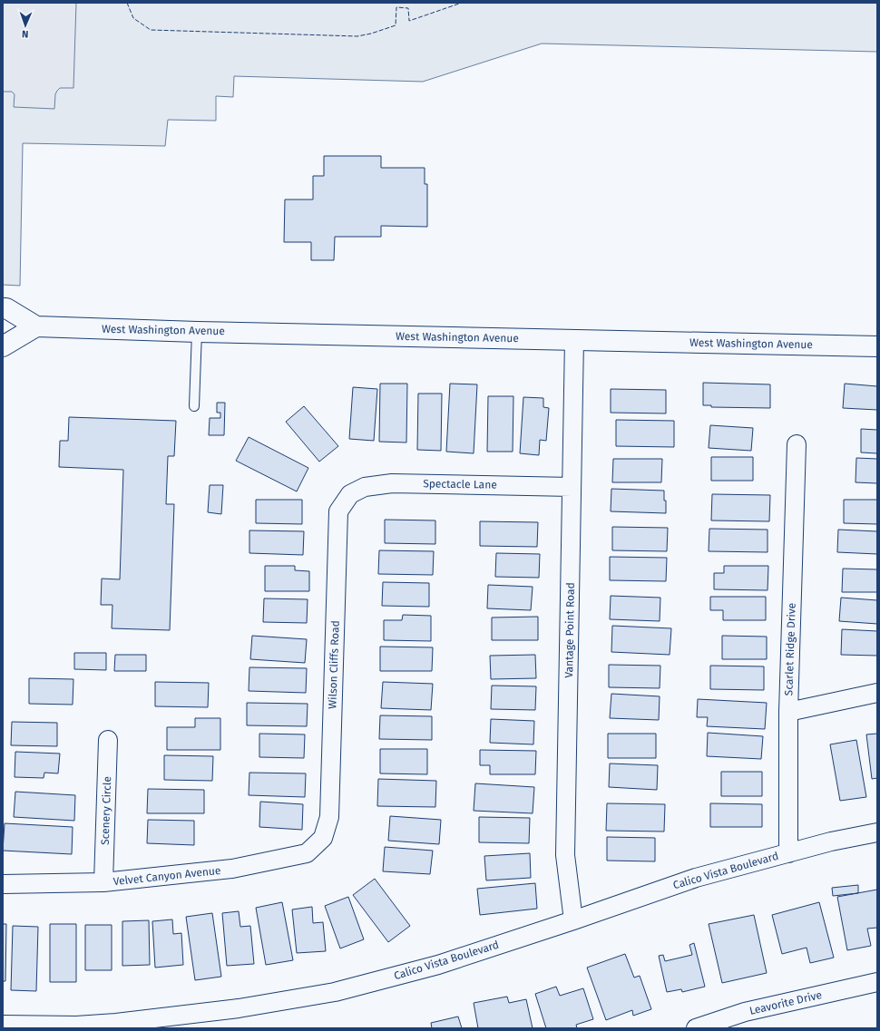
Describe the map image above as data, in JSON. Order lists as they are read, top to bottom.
{
  "streets": {
    "main road": ["West Washington Avenue"],
    "street": [
      "Spectacle Lane",
      "Vantage Point Road",
      "Scarlet Ridge Drive",
      "Wilson Cliffs Road",
      "Scenery Circle",
      "Calico Vista Boulevard",
      "Velvet Canyon Avenue",
      "Leavorite Drive"
    ]
  },
  "crossings": [
    ["West Washington Avenue", "Vantage Point Road"],
    ["Spectacle Lane", "Vantage Point Road"],
    ["Spectacle Lane", "Wilson Cliffs Road"],
    ["Vantage Point Road", "Calico Vista Boulevard"],
    ["Scarlet Ridge Drive", "Calico Vista Boulevard"],
    ["Wilson Cliffs Road", "Velvet Canyon Avenue"],
    ["Scenery Circle", "Velvet Canyon Avenue"]
  ],
  "north": "bottom"
}
